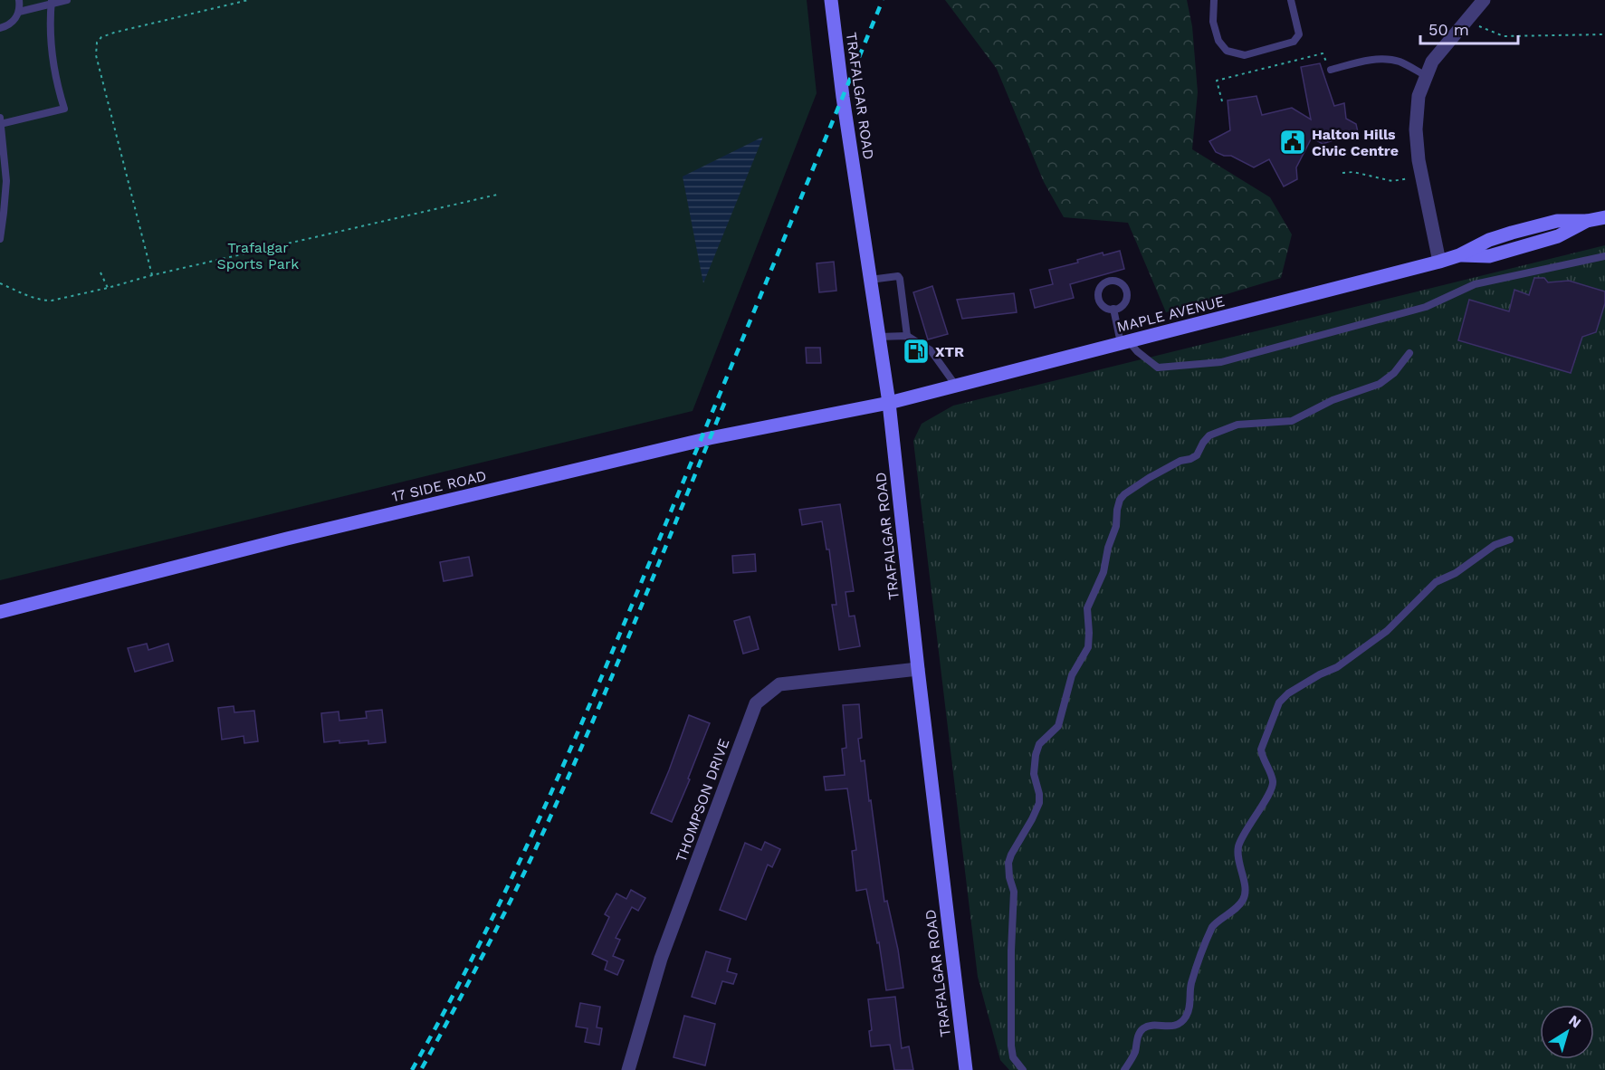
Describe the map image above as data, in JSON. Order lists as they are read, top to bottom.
{
  "streets": {
    "main road": ["TRAFALGAR ROAD", "MAPLE AVENUE", "17 SIDE ROAD"],
    "street": ["THOMPSON DRIVE"]
  },
  "crossings": [
    ["TRAFALGAR ROAD", "MAPLE AVENUE"],
    ["TRAFALGAR ROAD", "17 SIDE ROAD"],
    ["TRAFALGAR ROAD", "THOMPSON DRIVE"],
    ["MAPLE AVENUE", "17 SIDE ROAD"]
  ],
  "parks": ["Trafalgar Sports Park"],
  "places": {
    "public building": ["Halton Hills Civic Centre"],
    "fuel station": ["XTR"]
  },
  "scale_bar": "50 m",
  "north": "top right"
}
